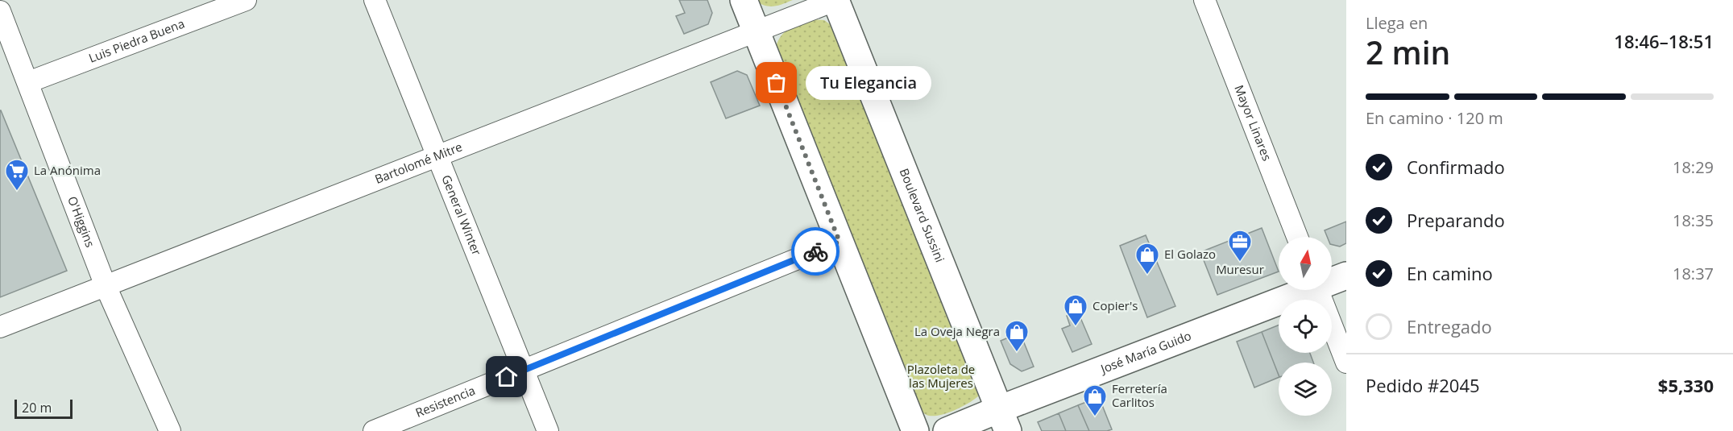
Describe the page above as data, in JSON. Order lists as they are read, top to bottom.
{
  "streets": {
    "main road": ["Boulevard Sussini", "José María Guido"],
    "street": [
      "Luis Piedra Buena",
      "Mayor Linares",
      "Bartolomé Mitre",
      "General Winter",
      "O'Higgins",
      "Resistencia"
    ]
  },
  "crossings": [
    ["Luis Piedra Buena", "O'Higgins"],
    ["Bartolomé Mitre", "General Winter"],
    ["Bartolomé Mitre", "Boulevard Sussini"],
    ["Bartolomé Mitre", "O'Higgins"],
    ["General Winter", "Resistencia"],
    ["Boulevard Sussini", "José María Guido"]
  ],
  "parks": ["Plazoleta de las Mujeres"],
  "places": {
    "other": ["Tu Elegancia"],
    "supermarket": ["La Anónima"],
    "office": ["Muresur"],
    "shop": [
      "El Golazo",
      "Copier's",
      "La Oveja Negra",
      "Ferretería Carlitos"
    ]
  },
  "scale_bar": "20 m",
  "north": "top",
  "page": {
    "heading": ["2 min", "Llega en", "18:46–18:51"],
    "panel": ["Pedido #2045", "$5,330"],
    "bubble": "Tu Elegancia",
    "bar": "En camino · 120 m",
    "list": [
      ["Confirmado", "18:29"],
      ["Preparando", "18:35"],
      ["En camino", "18:37"],
      "Entregado"
    ],
    "scale": "20 m"
  }
}
